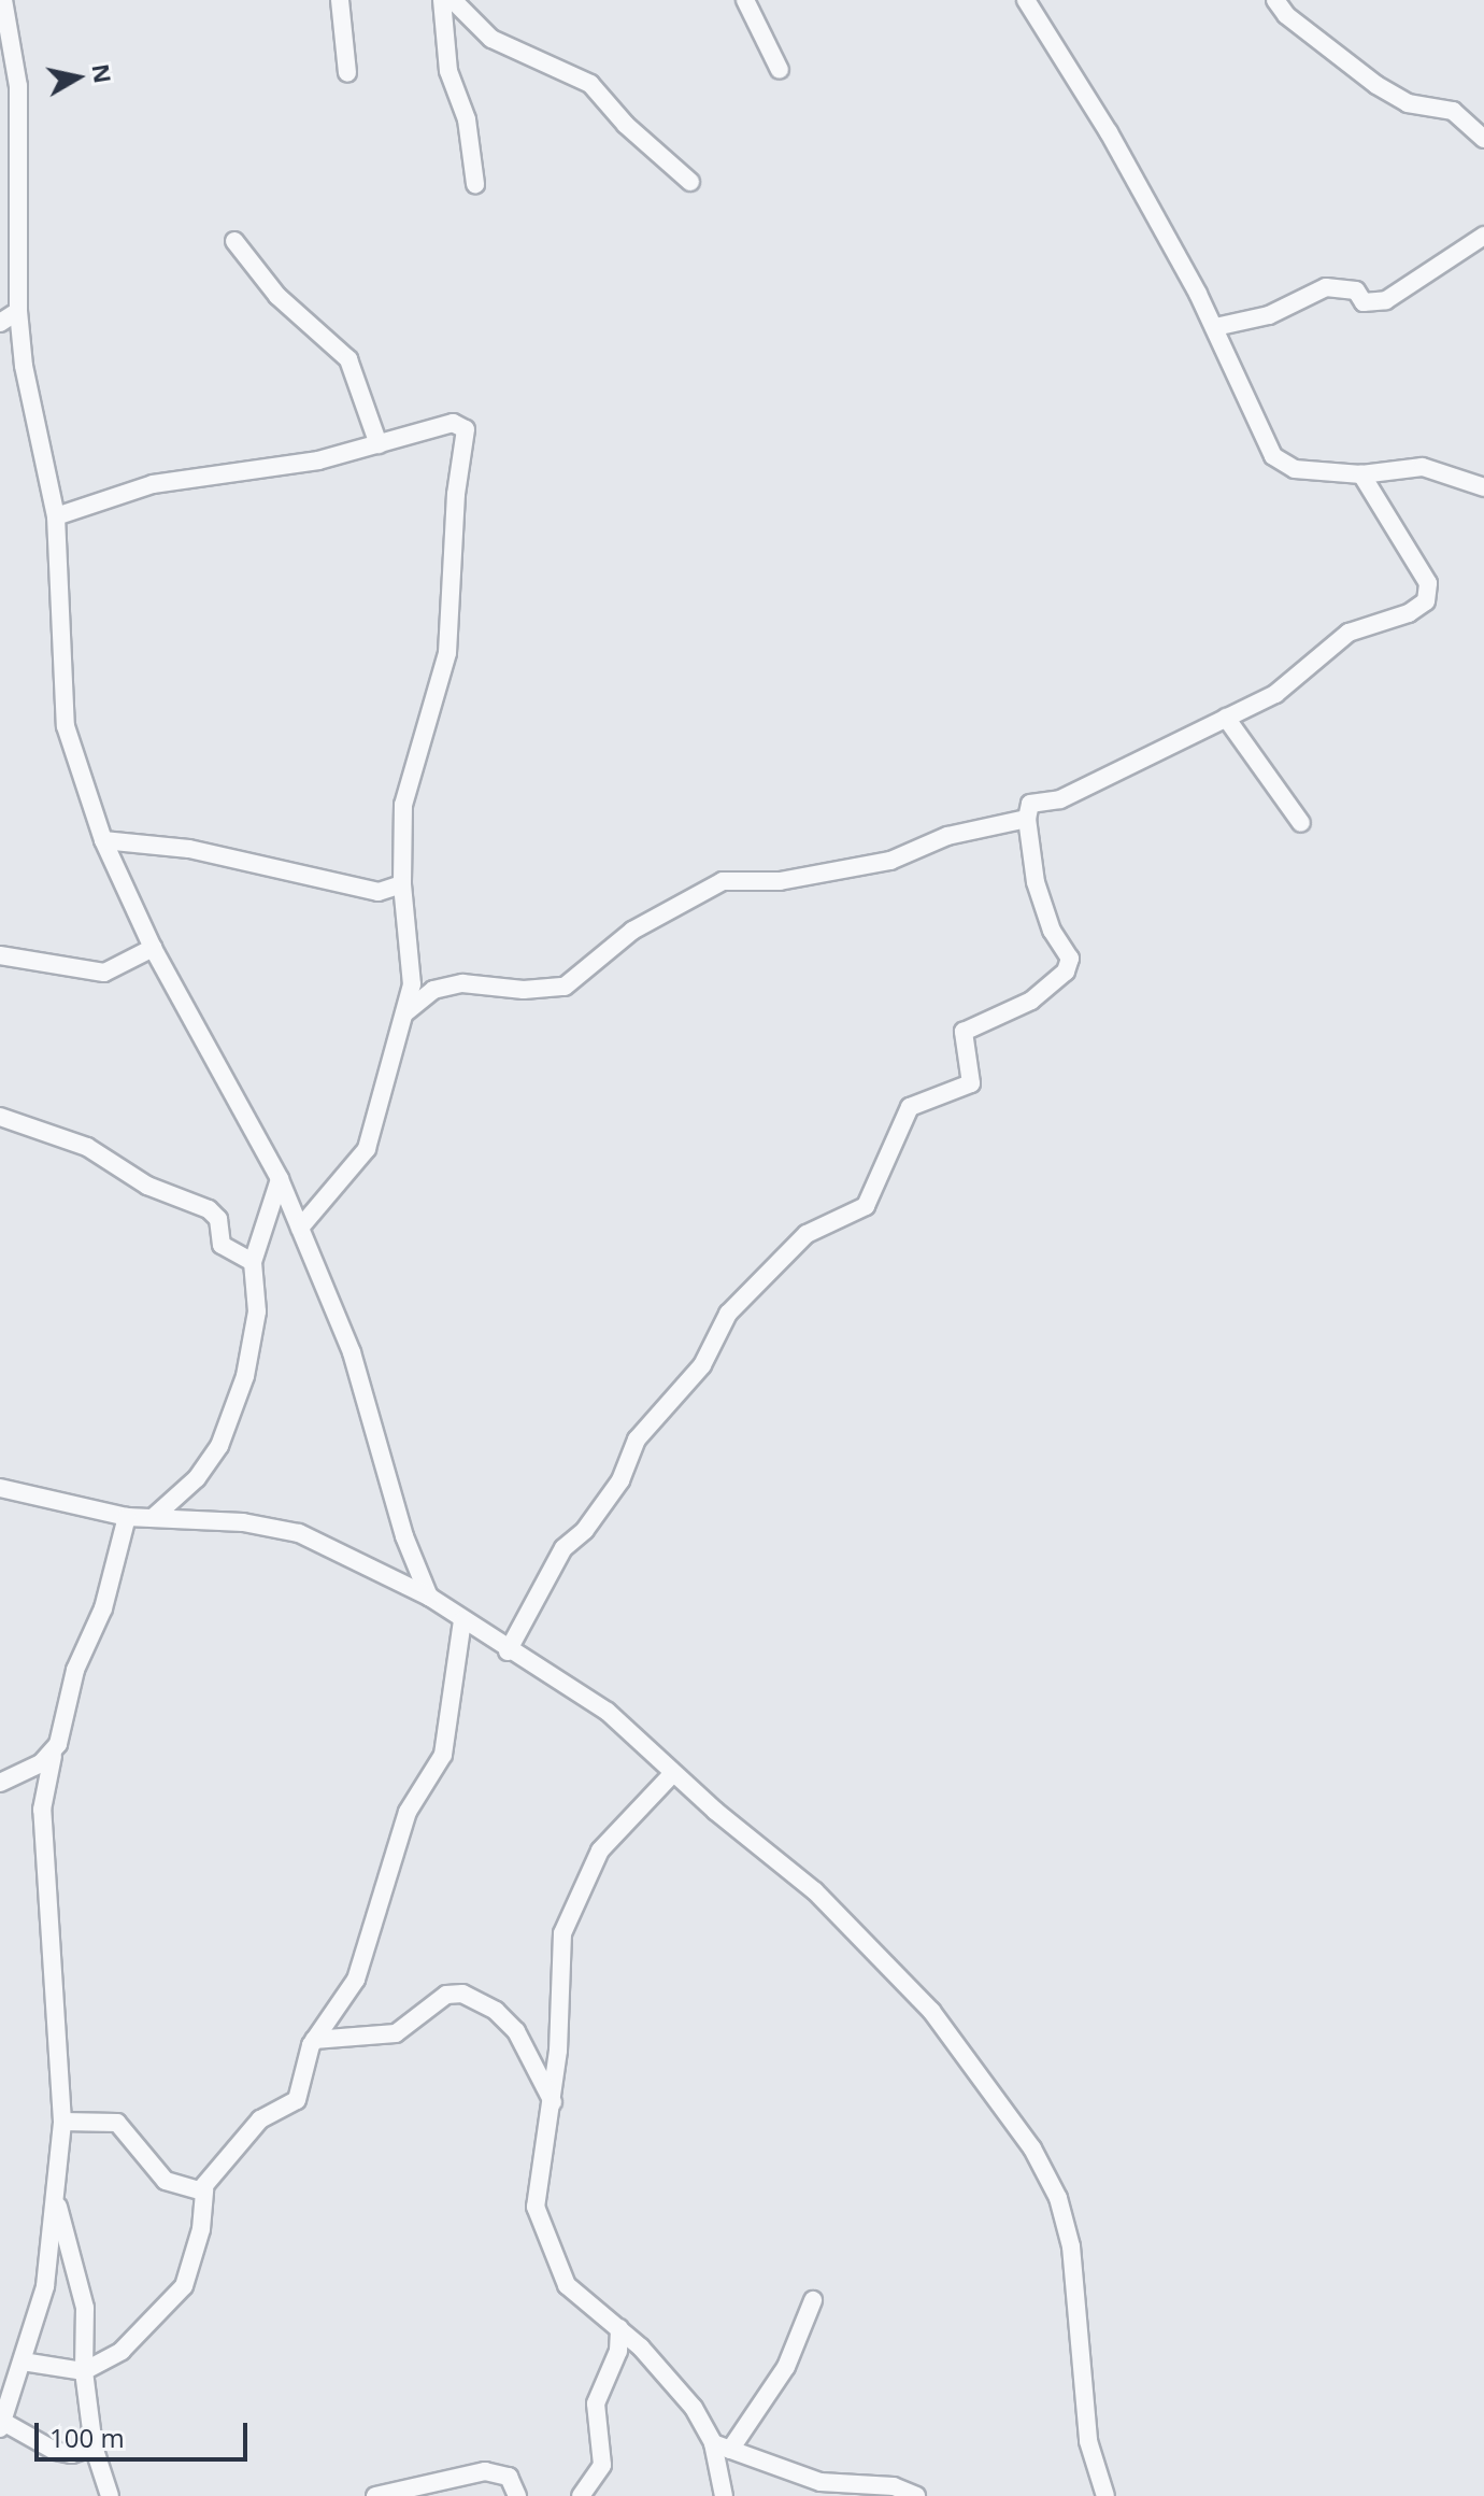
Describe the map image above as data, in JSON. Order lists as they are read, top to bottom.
{
  "scale_bar": "100 m",
  "north": "right"
}
